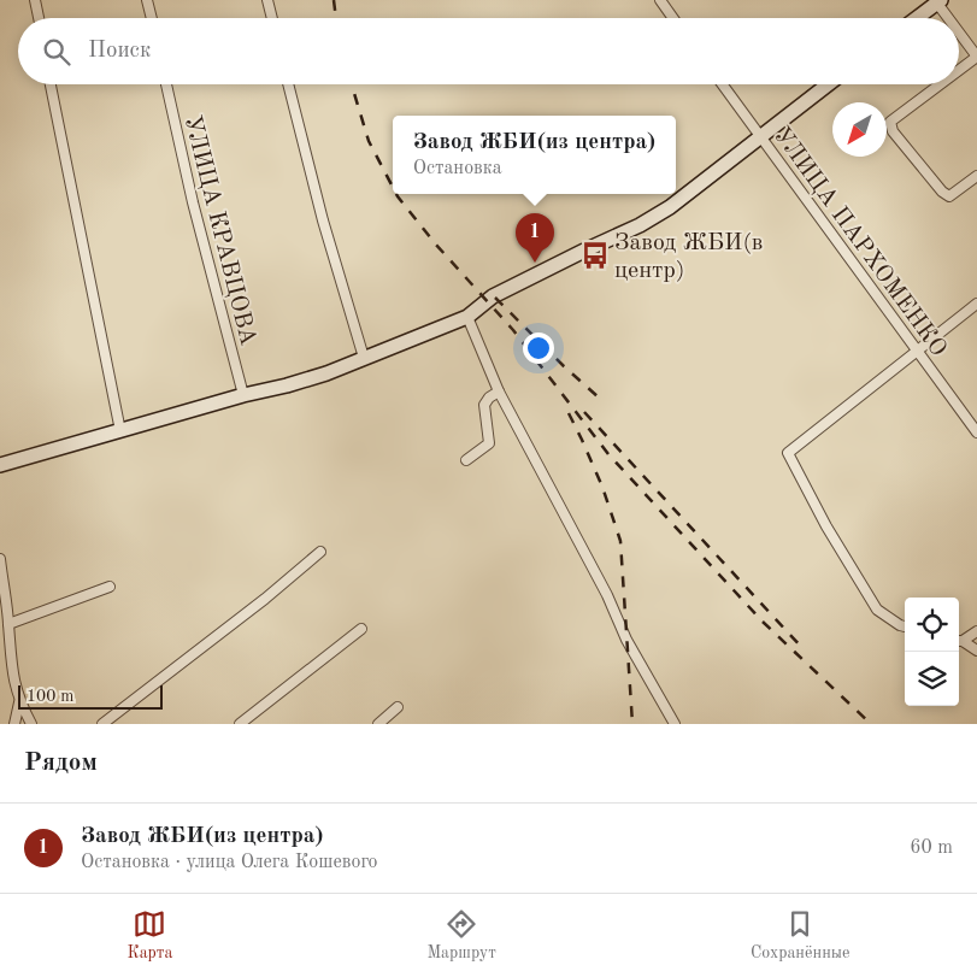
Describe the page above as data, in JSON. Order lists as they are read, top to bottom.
{
  "streets": {
    "street": ["УЛИЦА КРАВЦОВА", "УЛИЦА ПАРХОМЕНКО"]
  },
  "places": {
    "bus stop": ["Завод ЖБИ(в центр)"]
  },
  "scale_bar": "100 m",
  "north": "bottom left",
  "page": {
    "search": "Поиск",
    "popup": ["Завод ЖБИ(из центра)", "Остановка"],
    "pins": "1",
    "scale": "100 m",
    "heading": "Рядом",
    "list": [
      {
        "mark": "1",
        "name": "Завод ЖБИ(из центра)",
        "note": "Остановка · улица Олега Кошевого",
        "value": "60 m"
      }
    ],
    "nav": ["Карта", "Маршрут", "Сохранённые"]
  }
}
